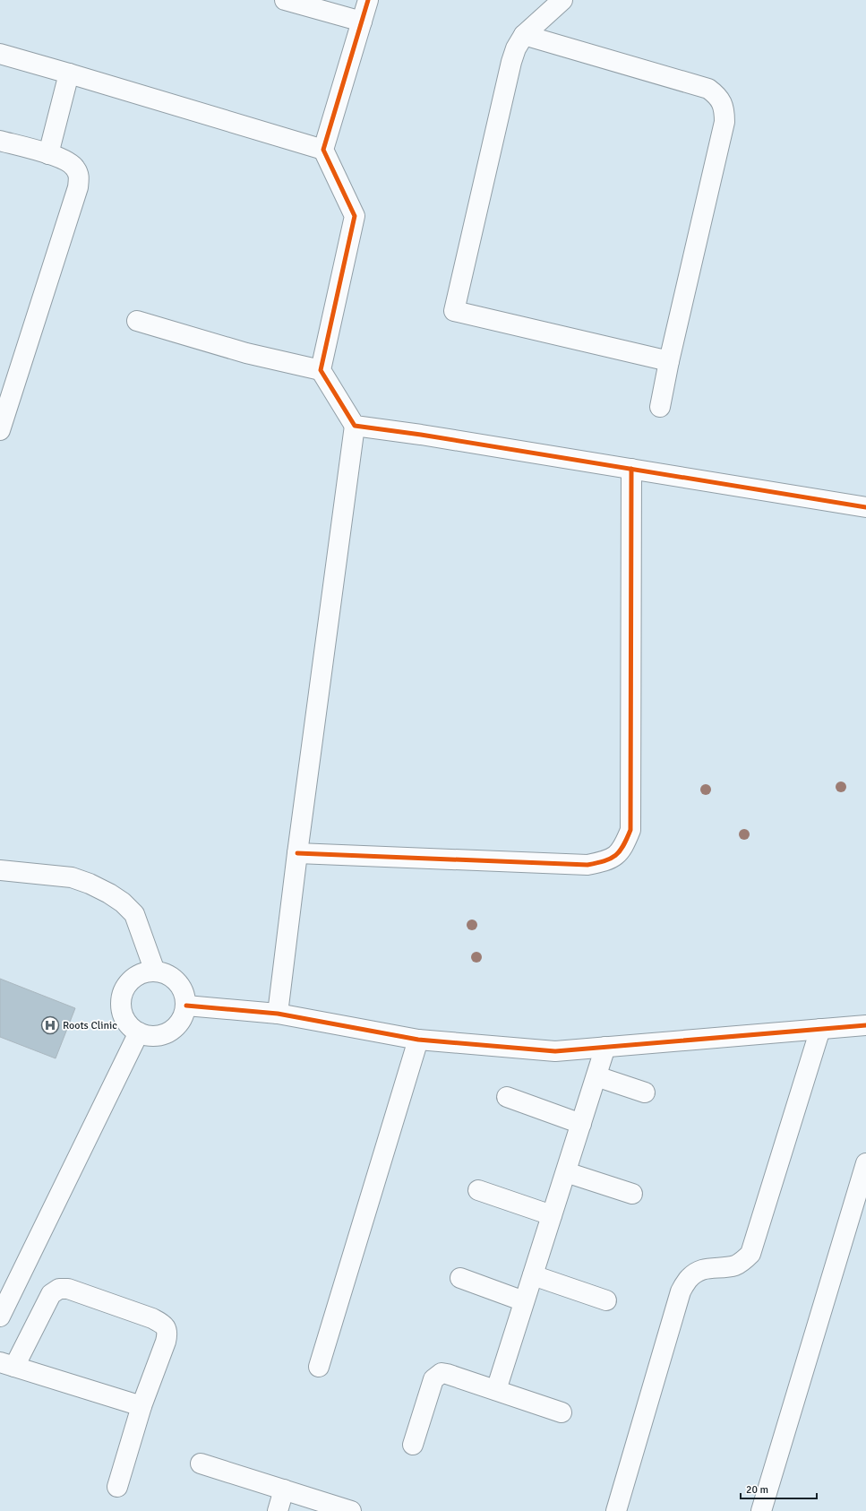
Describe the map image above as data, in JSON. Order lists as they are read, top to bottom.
{
  "places": {
    "hospital": ["Roots Clinic"]
  },
  "scale_bar": "20 m"
}
